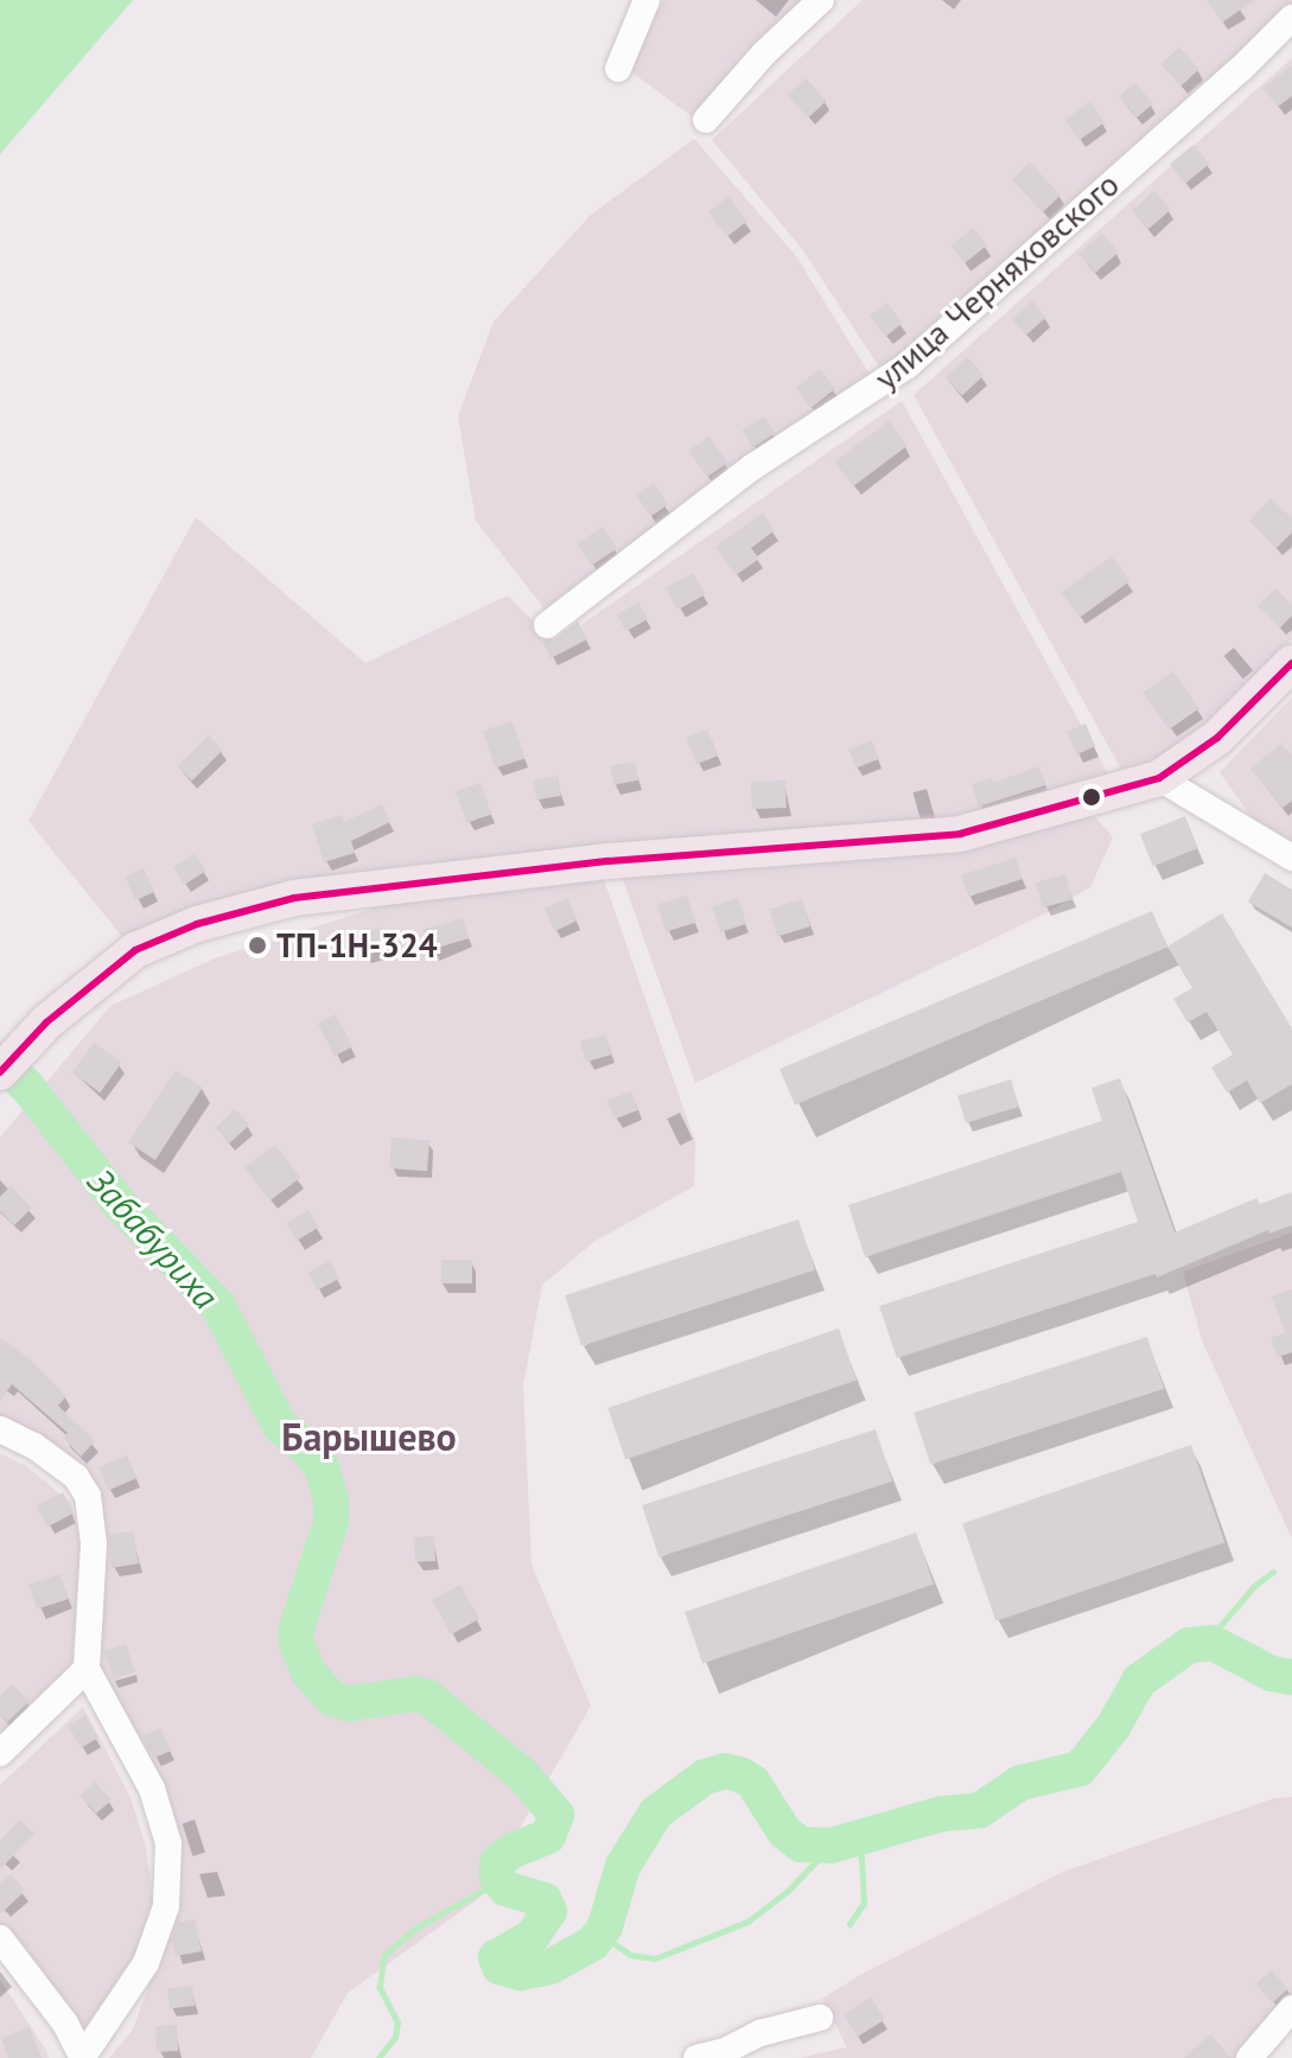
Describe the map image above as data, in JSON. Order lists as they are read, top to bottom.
{
  "streets": {
    "street": ["улица Черняховского"]
  },
  "districts": ["Барышево"],
  "water": ["Забабуриха"],
  "places": ["ТП-1Н-324"]
}
